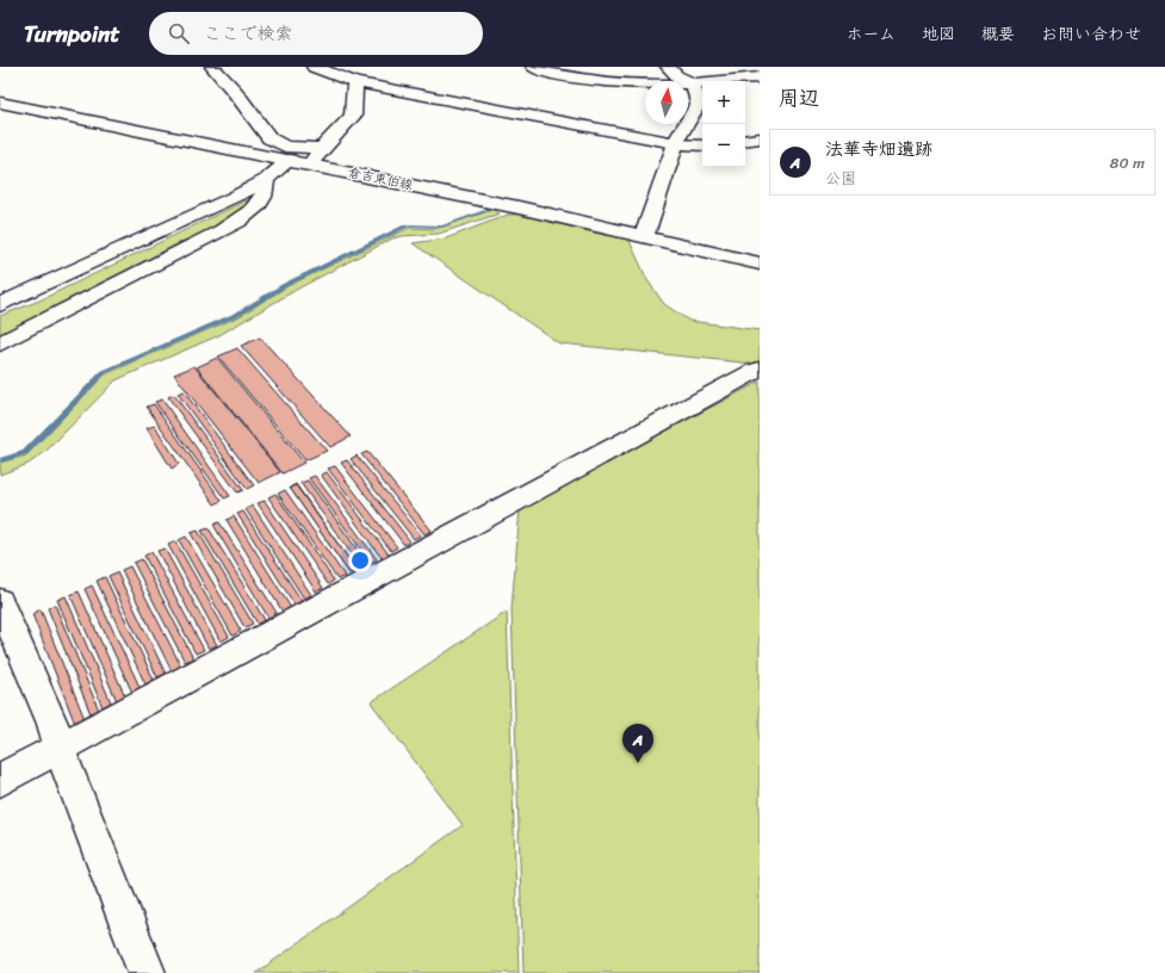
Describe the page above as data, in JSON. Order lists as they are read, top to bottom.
{
  "streets": {
    "street": ["倉吉東伯線"]
  },
  "north": "top",
  "page": {
    "header": "Turnpoint",
    "search": "ここで検索",
    "nav": [
      "ホーム",
      "地図",
      "概要",
      "お問い合わせ"
    ],
    "heading": "周辺",
    "map_buttons": ["+", "−"],
    "list": [
      {
        "mark": "A",
        "name": "法華寺畑遺跡",
        "note": "公園",
        "value": "80 m"
      }
    ],
    "pins": "A"
  }
}
